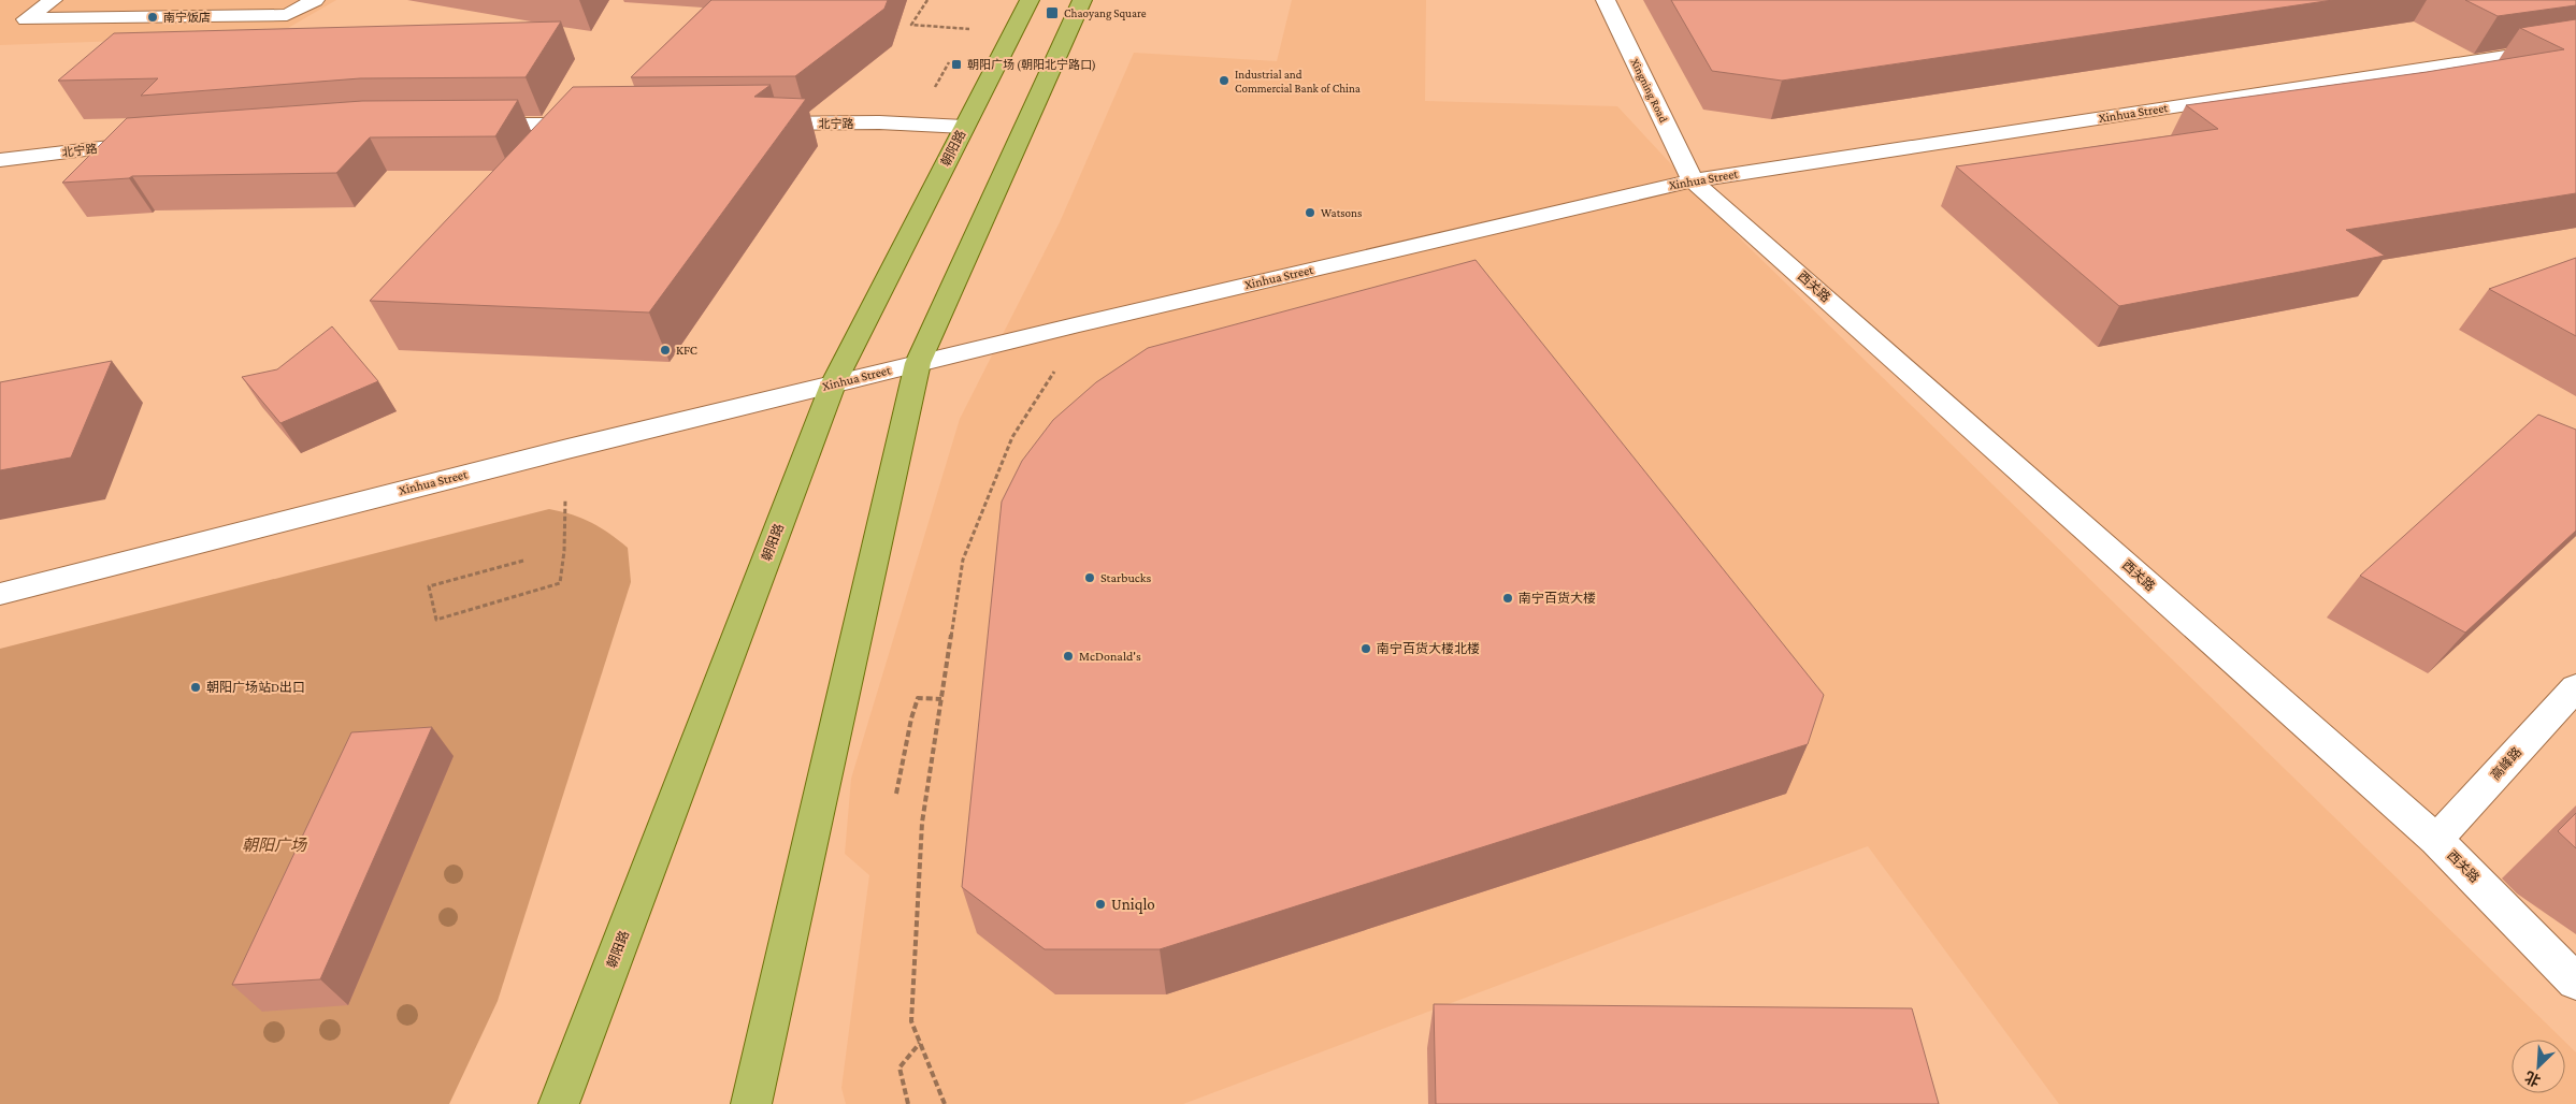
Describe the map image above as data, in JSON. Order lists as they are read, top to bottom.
{
  "streets": {
    "main road": ["朝阳路"],
    "street": [
      "Xingning Road",
      "Xinhua Street",
      "北宁路",
      "西关路",
      "高峰路"
    ]
  },
  "crossings": [
    ["Xingning Road", "Xinhua Street"],
    ["Xingning Road", "西关路"],
    ["Xinhua Street", "朝阳路"],
    ["Xinhua Street", "西关路"],
    ["北宁路", "朝阳路"],
    ["西关路", "高峰路"]
  ],
  "parks": ["朝阳广场"],
  "places": {
    "transit": ["Chaoyang Square", "朝阳广场 (朝阳北宁路口)"],
    "other": [
      "南宁饭店",
      "Industrial and Commercial Bank of China",
      "Watsons",
      "KFC",
      "Starbucks",
      "南宁百货大楼",
      "南宁百货大楼北楼",
      "McDonald's",
      "朝阳广场站D出口",
      "Uniqlo"
    ]
  },
  "north": "bottom left"
}
